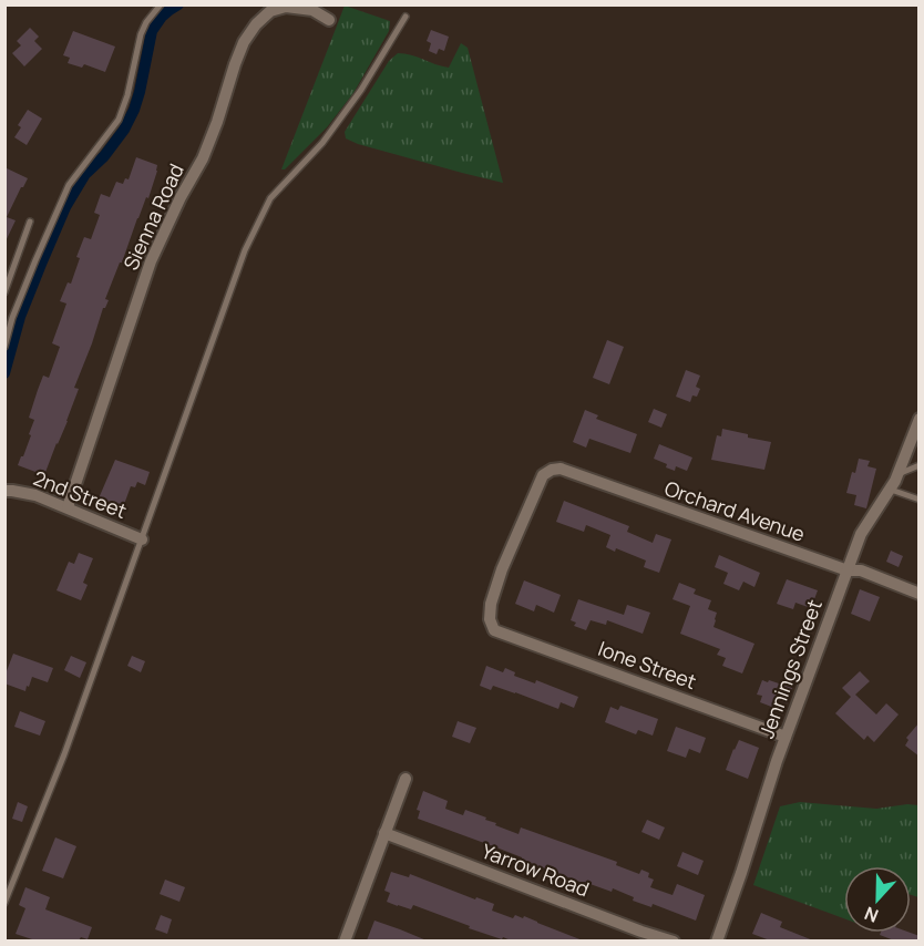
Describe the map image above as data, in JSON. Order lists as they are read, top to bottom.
{
  "streets": {
    "street": [
      "Sienna Road",
      "2nd Street",
      "Orchard Avenue",
      "Ione Street",
      "Jennings Street",
      "Yarrow Road"
    ]
  },
  "crossings": [
    ["Sienna Road", "2nd Street"],
    ["Orchard Avenue", "Ione Street"],
    ["Orchard Avenue", "Jennings Street"],
    ["Ione Street", "Jennings Street"]
  ],
  "north": "bottom"
}
